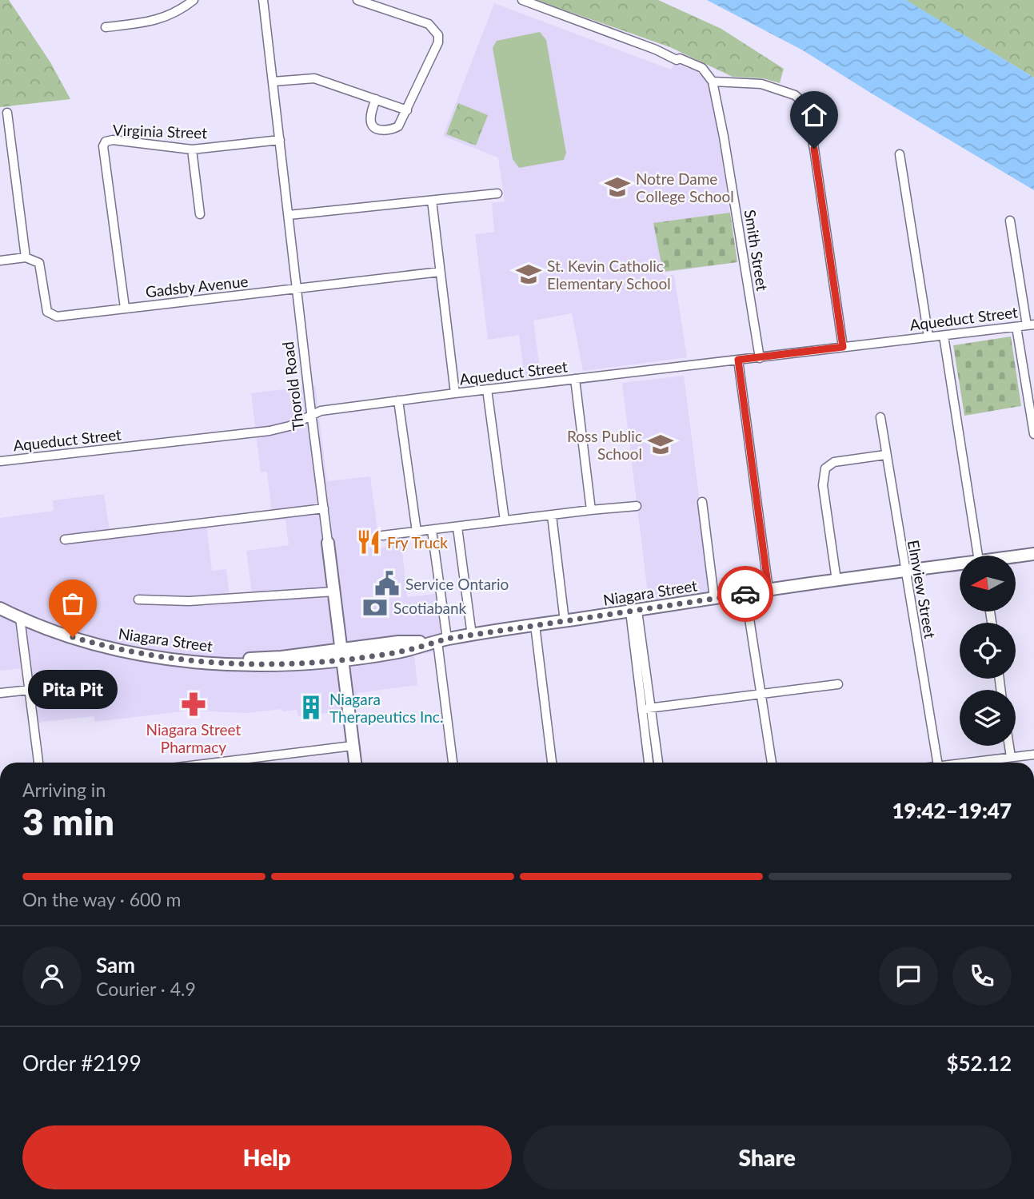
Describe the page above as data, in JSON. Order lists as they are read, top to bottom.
{
  "streets": {
    "main road": ["Thorold Road", "Niagara Street"],
    "street": [
      "Virginia Street",
      "Smith Street",
      "Gadsby Avenue",
      "Aqueduct Street",
      "Elmview Street"
    ]
  },
  "crossings": [
    ["Virginia Street", "Gadsby Avenue"],
    ["Virginia Street", "Thorold Road"],
    ["Smith Street", "Aqueduct Street"],
    ["Gadsby Avenue", "Thorold Road"],
    ["Aqueduct Street", "Thorold Road"],
    ["Thorold Road", "Niagara Street"],
    ["Elmview Street", "Niagara Street"]
  ],
  "places": {
    "school or university": ["Notre Dame College School", "St. Kevin Catholic Elementary School", "Ross Public School"],
    "restaurant": ["Fry Truck"],
    "public building": ["Service Ontario"],
    "bank": ["Scotiabank"],
    "other": ["Pita Pit"],
    "pharmacy": ["Niagara Street Pharmacy"],
    "building": ["Niagara Therapeutics Inc."]
  },
  "north": "left",
  "page": {
    "bubble": "Pita Pit",
    "heading": ["3 min", "Arriving in", "19:42–19:47"],
    "panel": [
      "Sam",
      "Courier · 4.9",
      "Order #2199",
      "$52.12"
    ],
    "bar": "On the way · 600 m",
    "buttons": ["Help", "Share"]
  }
}
